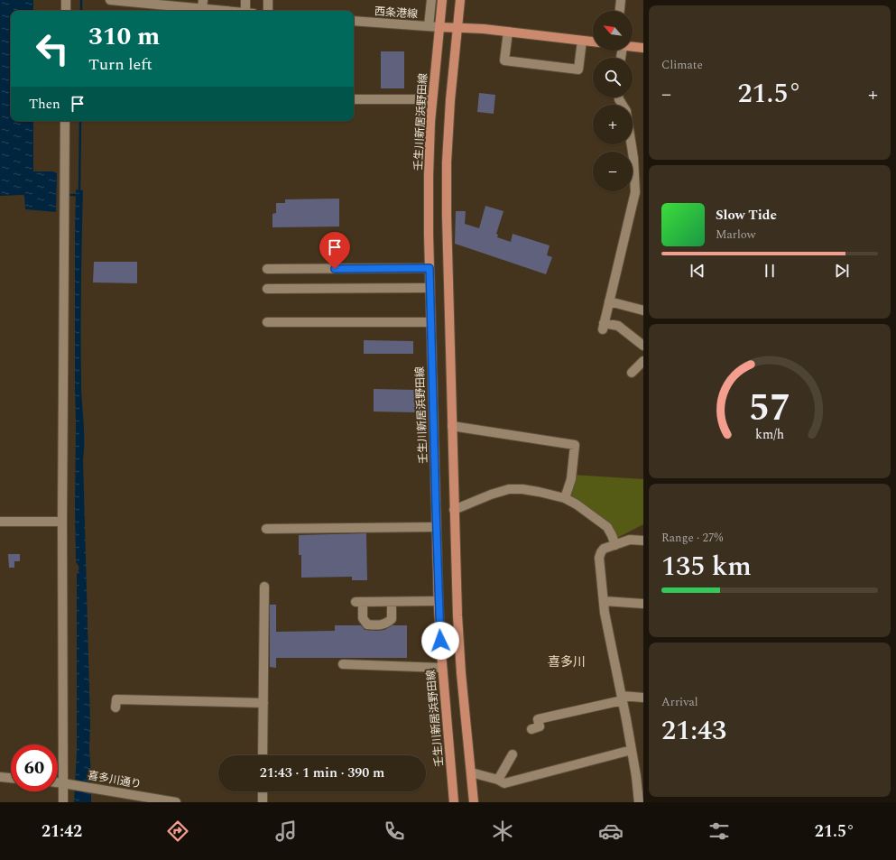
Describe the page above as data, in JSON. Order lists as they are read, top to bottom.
{
  "streets": {
    "main road": ["壬生川新居浜野田線"],
    "street": ["西条港線", "喜多川通り"]
  },
  "crossings": [
    ["西条港線", "壬生川新居浜野田線"]
  ],
  "districts": ["喜多川"],
  "north": "top left",
  "page": {
    "tile": [
      "Climate",
      ["Range · 27%", "135 km"],
      ["Arrival", "21:43"]
    ],
    "map_buttons": ["+", "−"],
    "turn": ["310 m", "Turn left"],
    "heat": ["−", "21.5°", "+"],
    "then": "Then",
    "song": ["Slow Tide", "Marlow"],
    "limit": "60",
    "trip": "21:43 · 1 min · 390 m",
    "tabs": ["21:42", "21.5°"],
    "gauge": ["57", "km/h"]
  }
}
